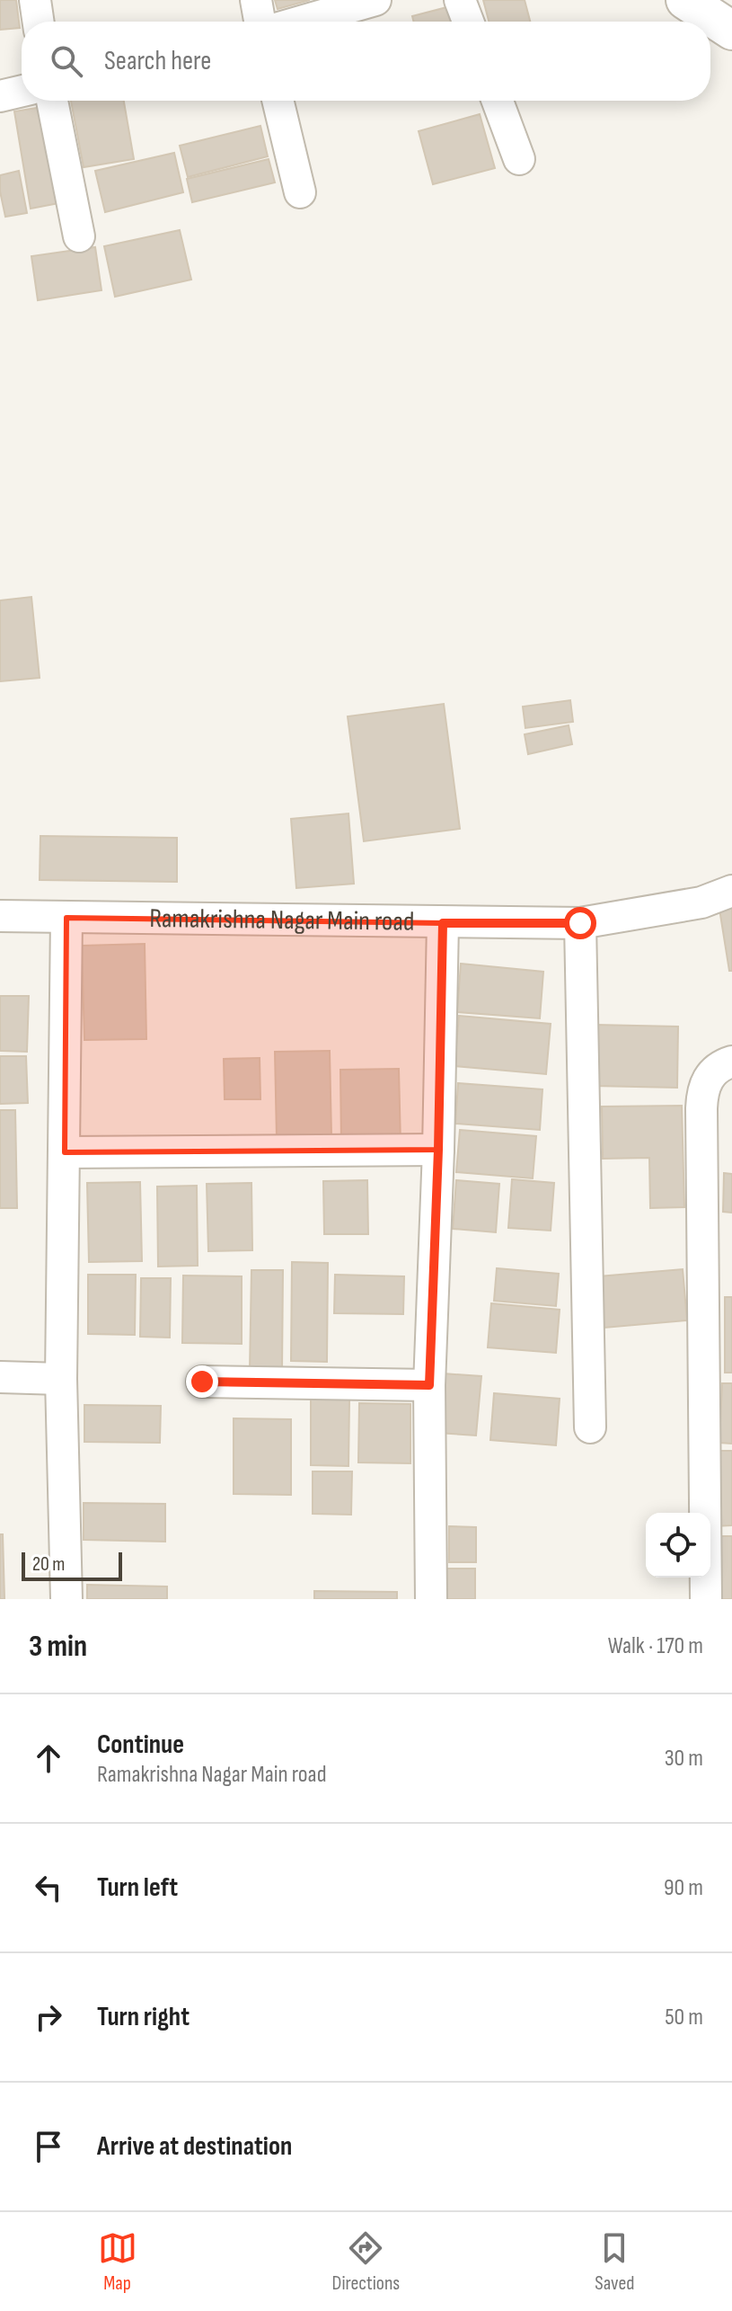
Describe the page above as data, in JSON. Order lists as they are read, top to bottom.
{
  "streets": {
    "street": ["Ramakrishna Nagar Main road"]
  },
  "scale_bar": "20 m",
  "page": {
    "search": "Search here",
    "scale": "20 m",
    "heading": ["3 min", "Walk · 170 m"],
    "list": [
      ["Continue", "Ramakrishna Nagar Main road", "30 m"],
      ["Turn left", "90 m"],
      ["Turn right", "50 m"],
      "Arrive at destination"
    ],
    "nav": ["Map", "Directions", "Saved"]
  }
}
